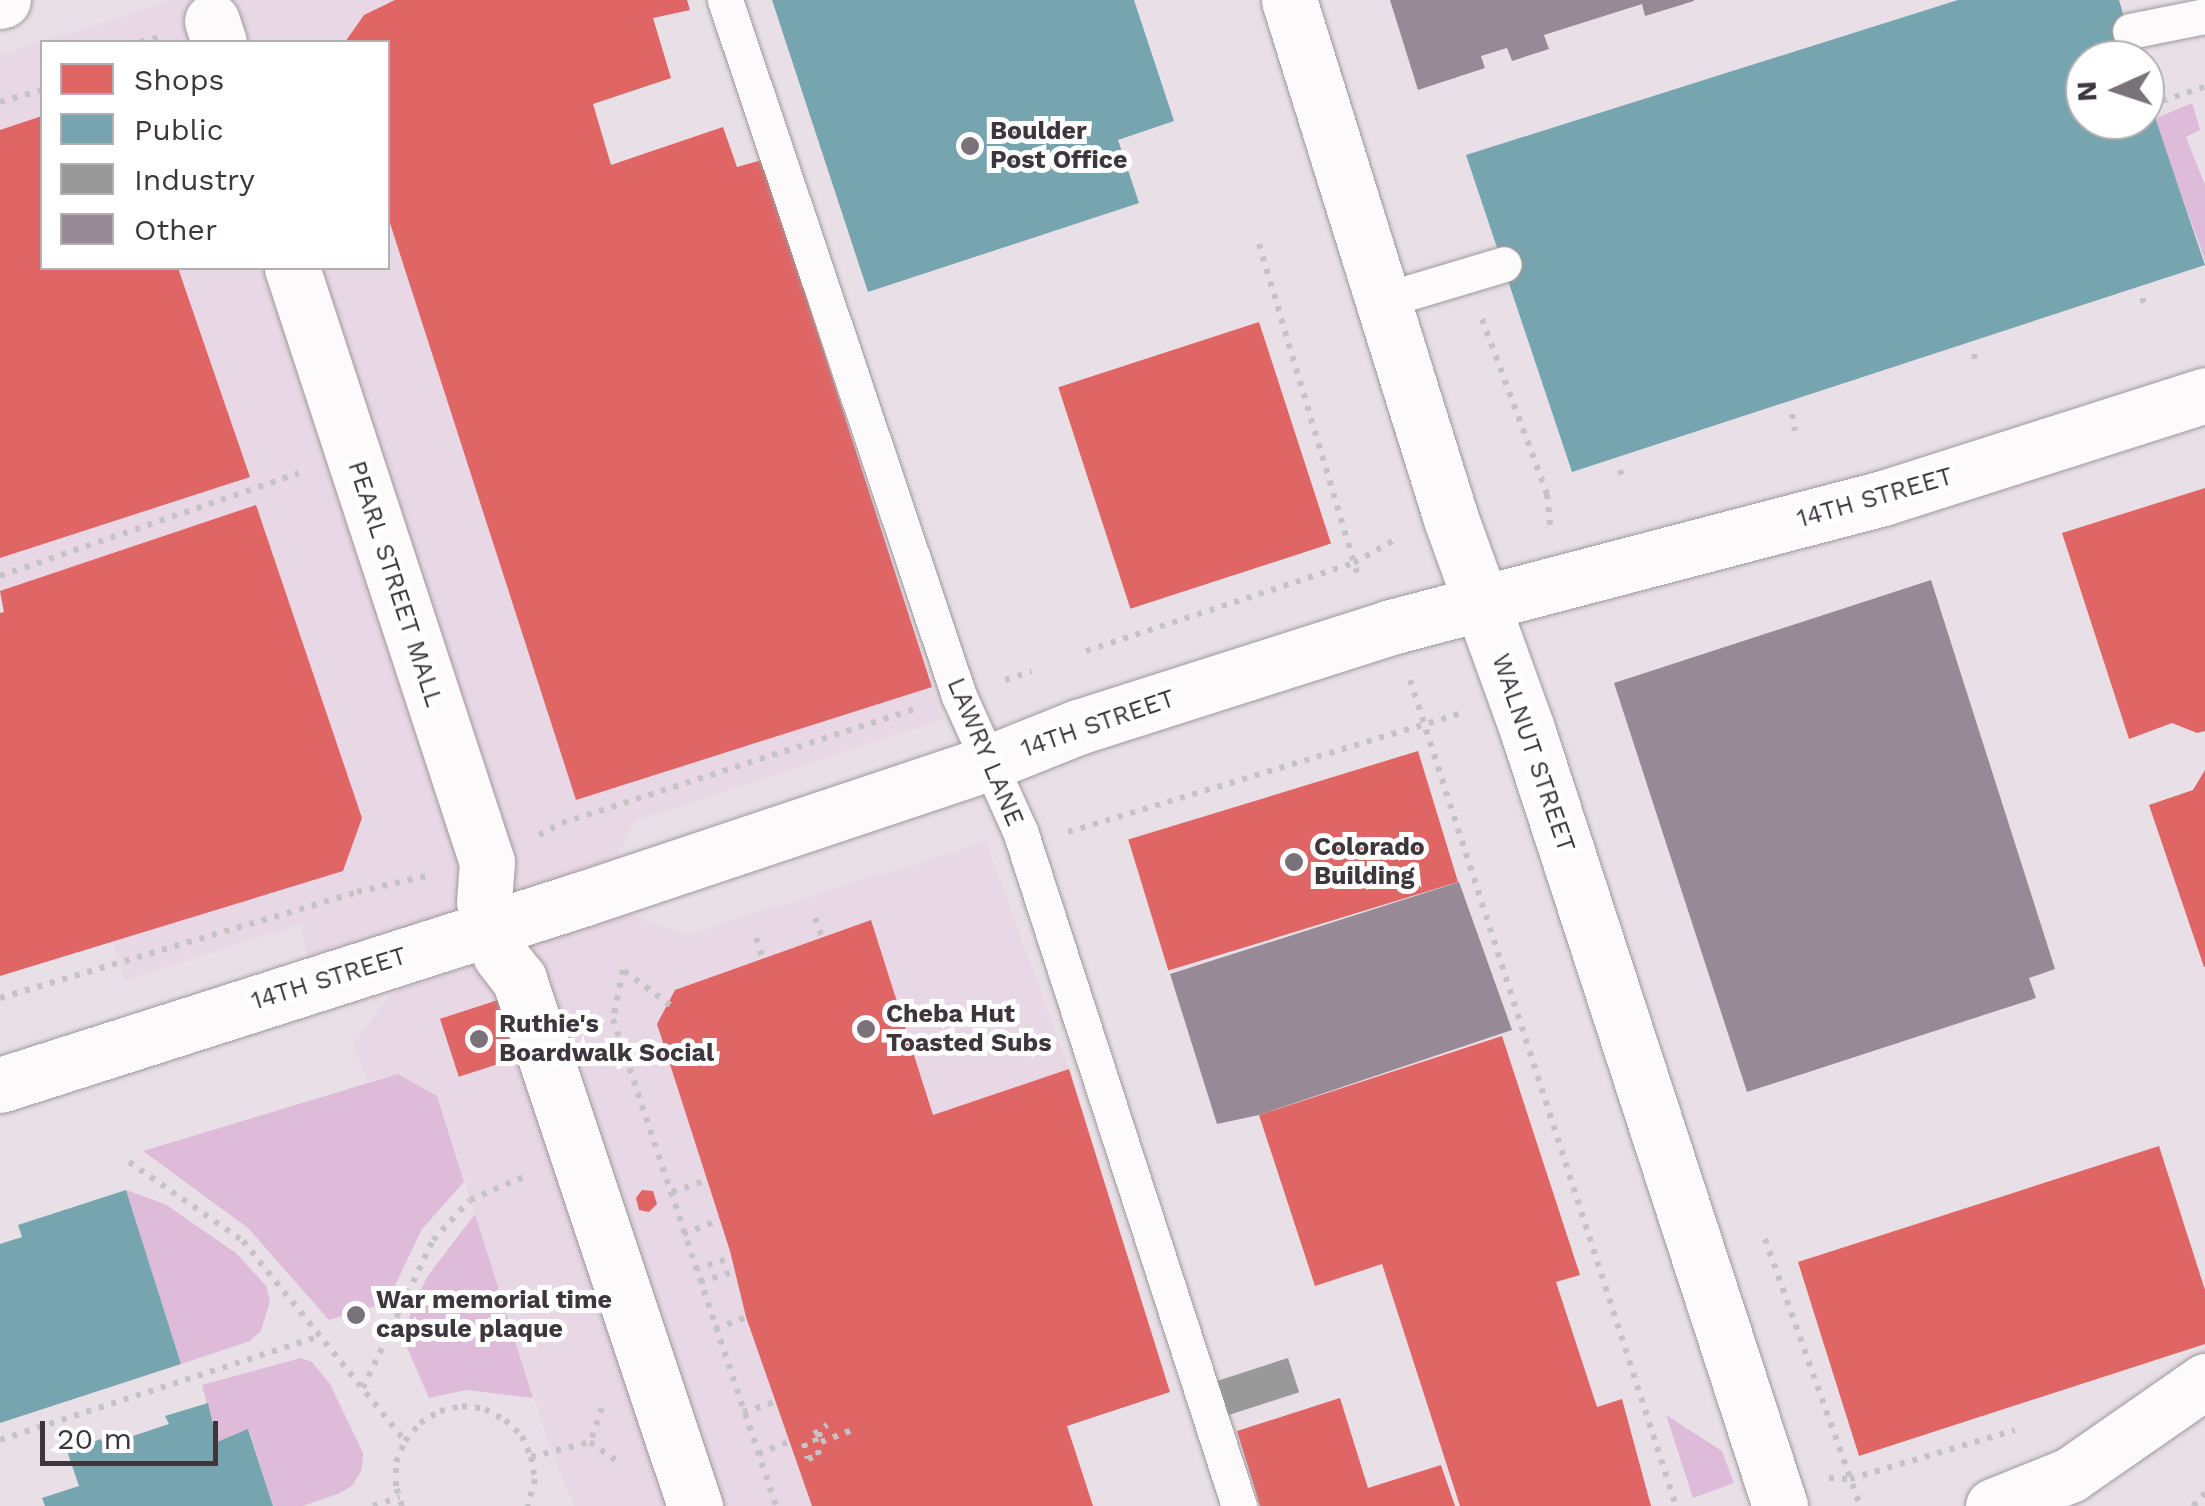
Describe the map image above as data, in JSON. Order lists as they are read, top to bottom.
{
  "streets": {
    "street": ["14TH STREET", "PEARL STREET MALL", "WALNUT STREET"],
    "lane": ["LAWRY LANE"]
  },
  "crossings": [
    ["14TH STREET", "LAWRY LANE"],
    ["14TH STREET", "WALNUT STREET"]
  ],
  "places": [
    "Boulder Post Office",
    "Colorado Building",
    "Cheba Hut Toasted Subs",
    "Ruthie's Boardwalk Social",
    "War memorial time capsule plaque"
  ],
  "legend": [
    "Shops",
    "Public",
    "Industry",
    "Other"
  ],
  "scale_bar": "20 m",
  "north": "left"
}
